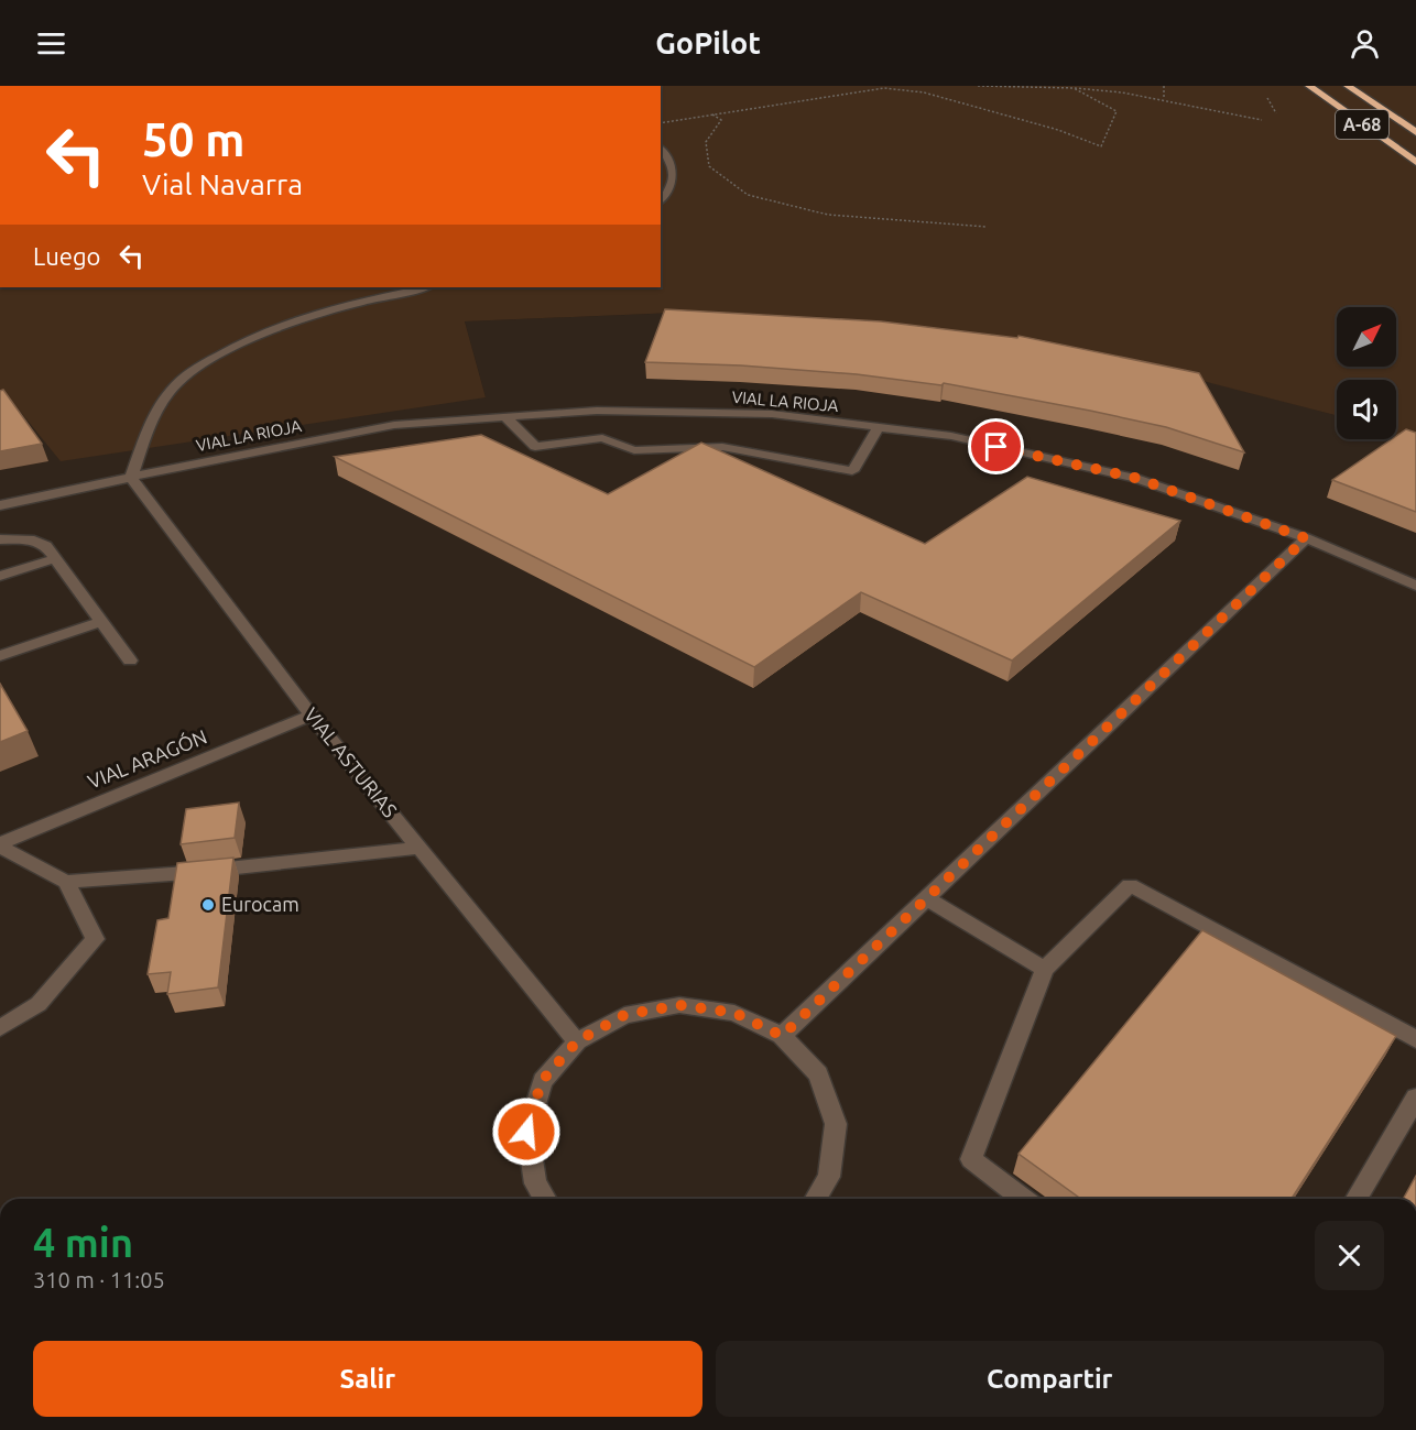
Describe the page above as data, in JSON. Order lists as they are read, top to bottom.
{
  "streets": {
    "highway": ["A-68"],
    "street": ["VIAL LA RIOJA", "VIAL ARAGÓN", "VIAL ASTURIAS"]
  },
  "crossings": [
    ["VIAL LA RIOJA", "VIAL ASTURIAS"],
    ["VIAL ARAGÓN", "VIAL ASTURIAS"]
  ],
  "places": ["Eurocam"],
  "north": "top right",
  "page": {
    "header": "GoPilot",
    "turn": ["50 m", "Vial Navarra"],
    "then": "Luego",
    "heading": ["4 min", "310 m · 11:05"],
    "buttons": ["Salir", "Compartir"]
  }
}
